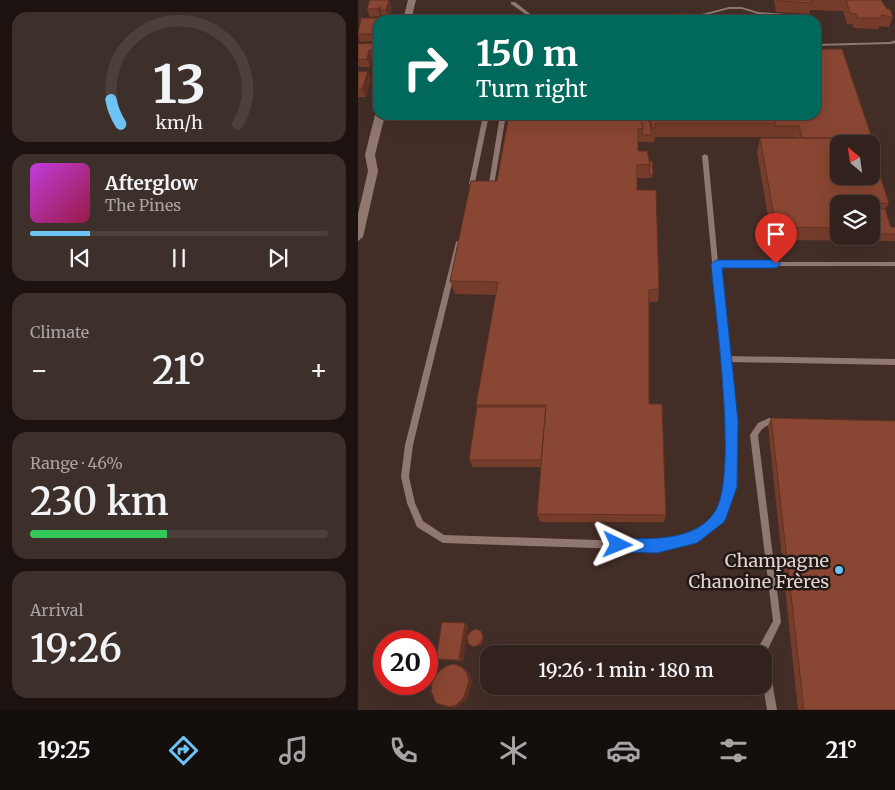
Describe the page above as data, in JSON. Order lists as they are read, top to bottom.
{
  "places": ["Champagne Chanoine Frères"],
  "north": "top left",
  "page": {
    "turn": ["150 m", "Turn right"],
    "song": ["Afterglow", "The Pines"],
    "tile": [
      "Climate",
      ["Range · 46%", "230 km"],
      ["Arrival", "19:26"]
    ],
    "heat": ["−", "21°", "+"],
    "limit": "20",
    "trip": "19:26 · 1 min · 180 m",
    "tabs": ["19:25", "21°"],
    "gauge": ["13", "km/h"]
  }
}
